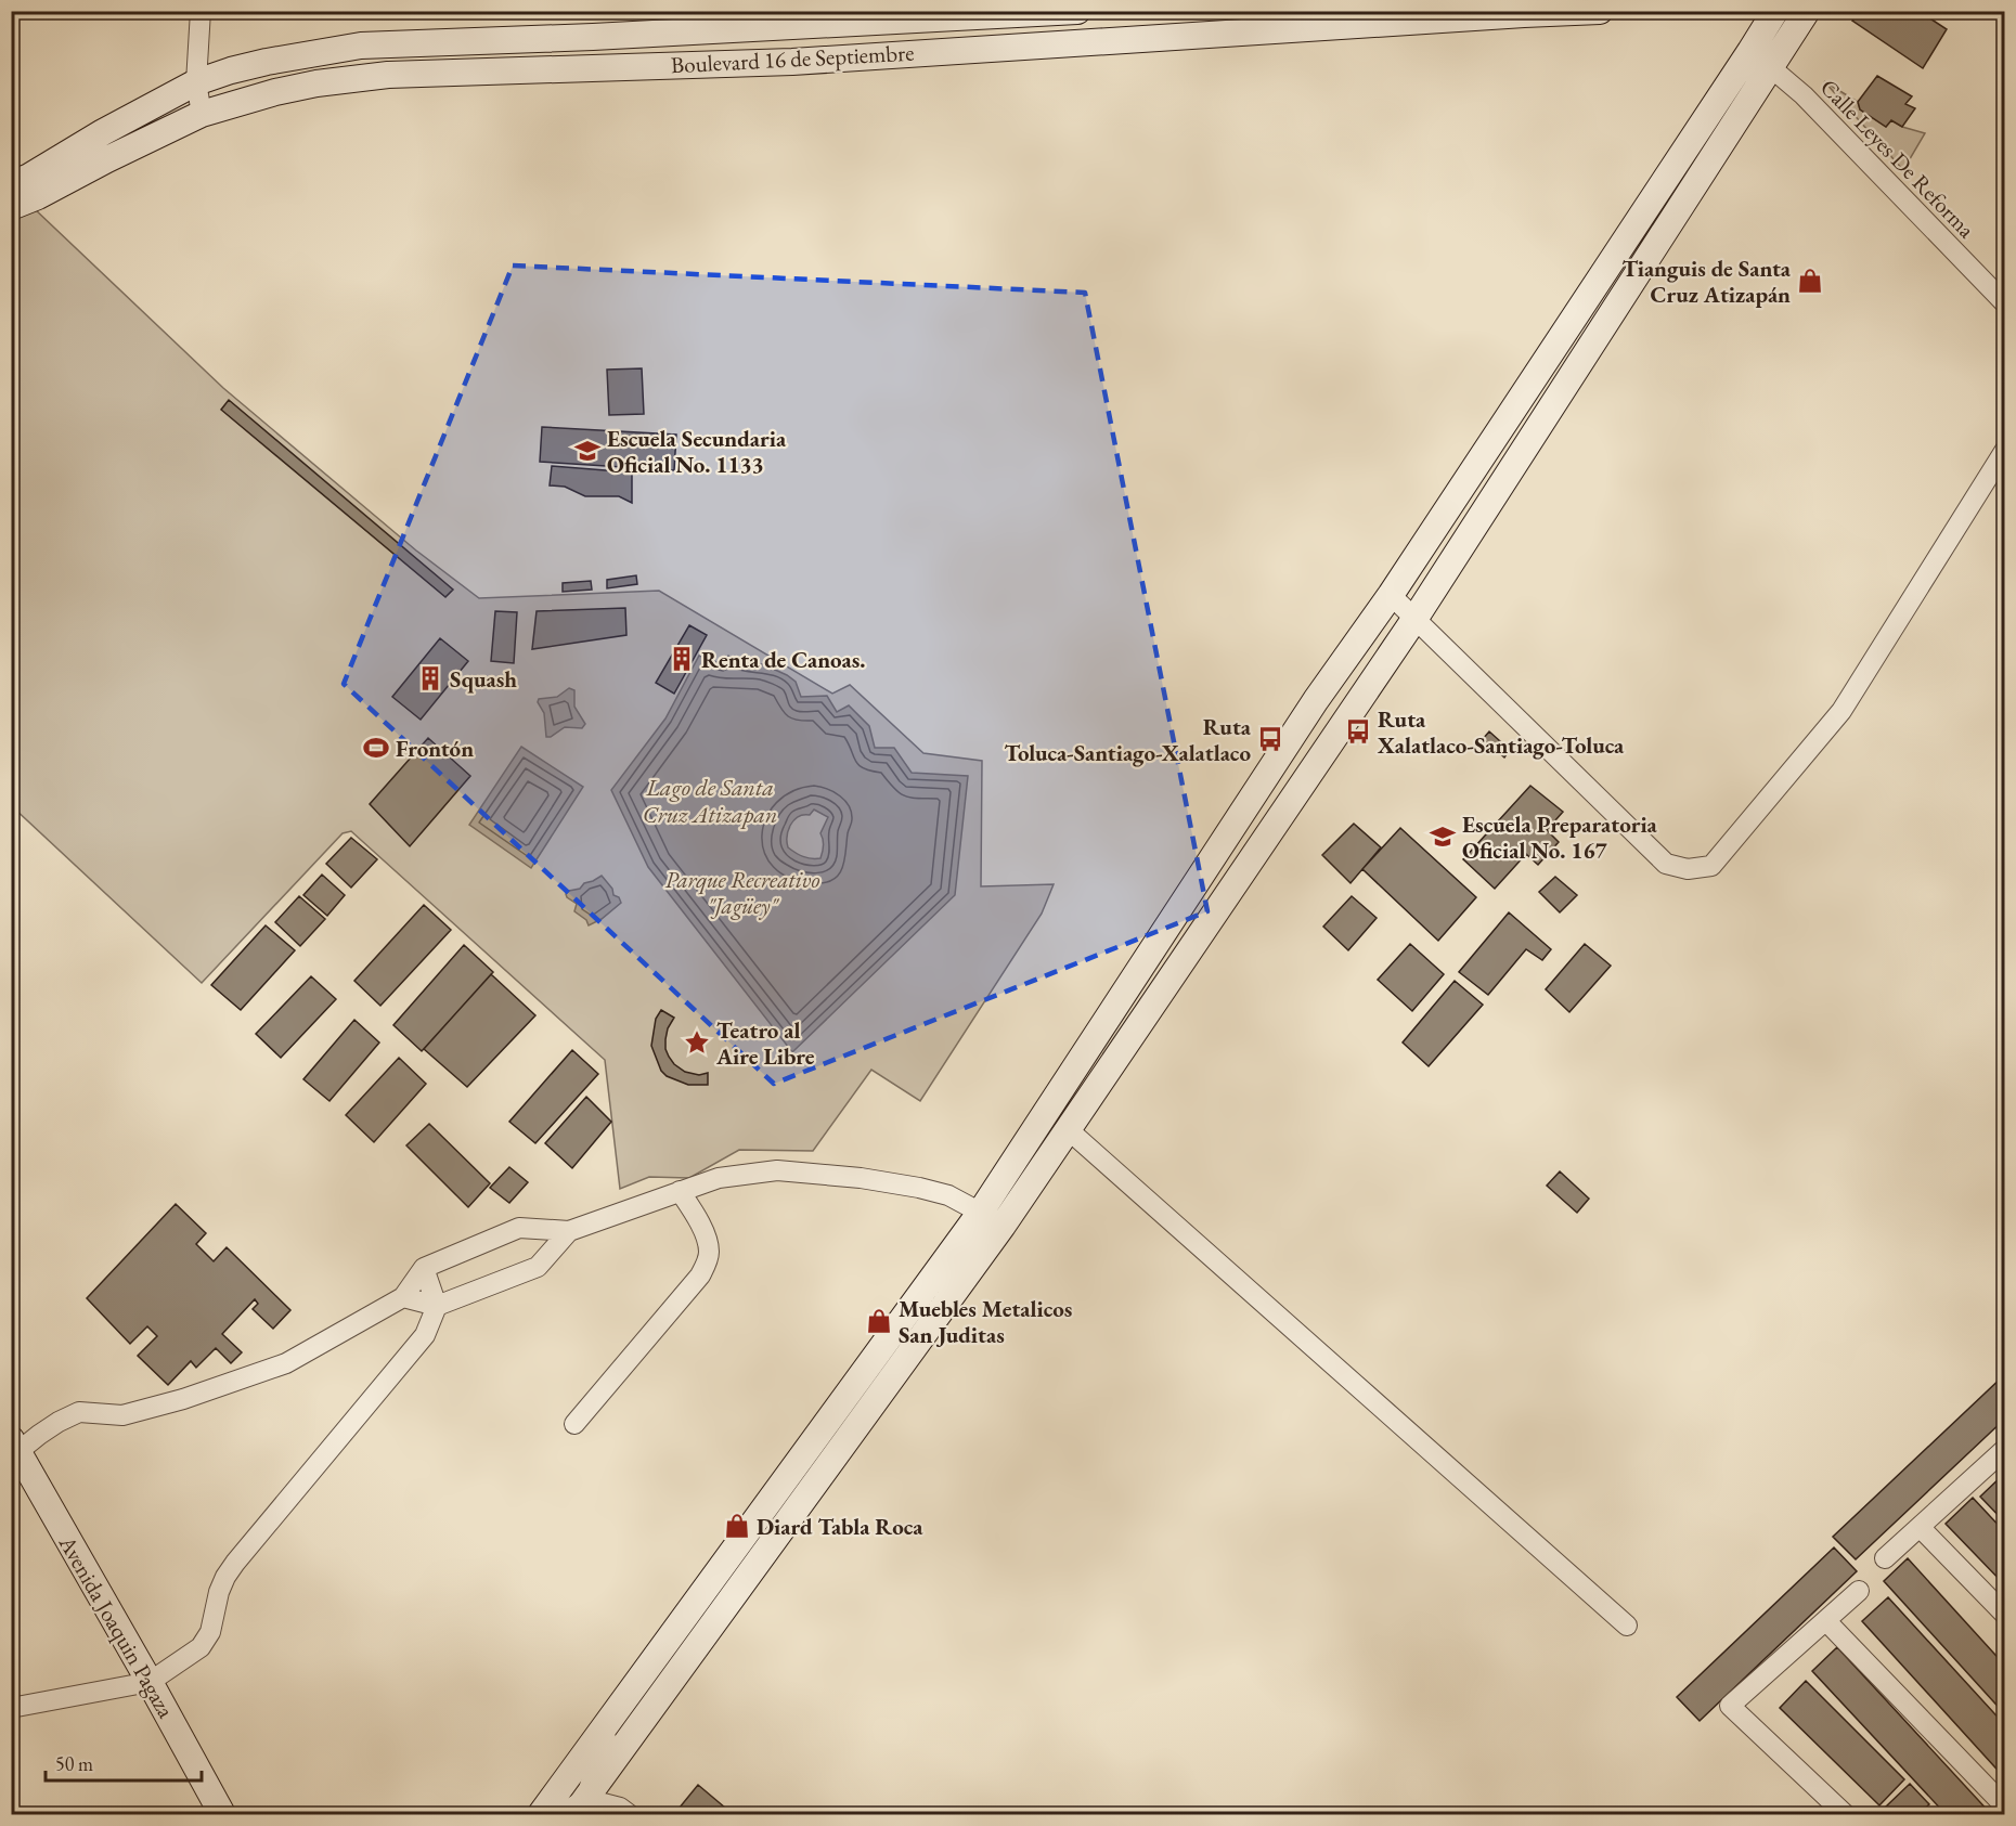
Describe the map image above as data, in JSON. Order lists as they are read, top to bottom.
{
  "streets": {
    "main road": ["Boulevard 16 de Septiembre", "Avenida Joaquin Pagaza"],
    "street": ["Calle Leyes De Reforma"]
  },
  "water": ["Lago de Santa Cruz Atizapan"],
  "parks": ["Parque Recreativo \"Jagüey\""],
  "places": {
    "shop": ["Tianguis de Santa Cruz Atizapán", "Muebles Metalicos San Juditas", "Diard Tabla Roca"],
    "school or university": ["Escuela Secundaria Oficial No. 1133", "Escuela Preparatoria Oficial No. 167"],
    "building": ["Renta de Canoas.", "Squash"],
    "bus stop": ["Ruta Xalatlaco-Santiago-Toluca", "Ruta Toluca-Santiago-Xalatlaco"],
    "sports": ["Frontón"],
    "place": ["Teatro al Aire Libre"]
  },
  "scale_bar": "50 m"
}
